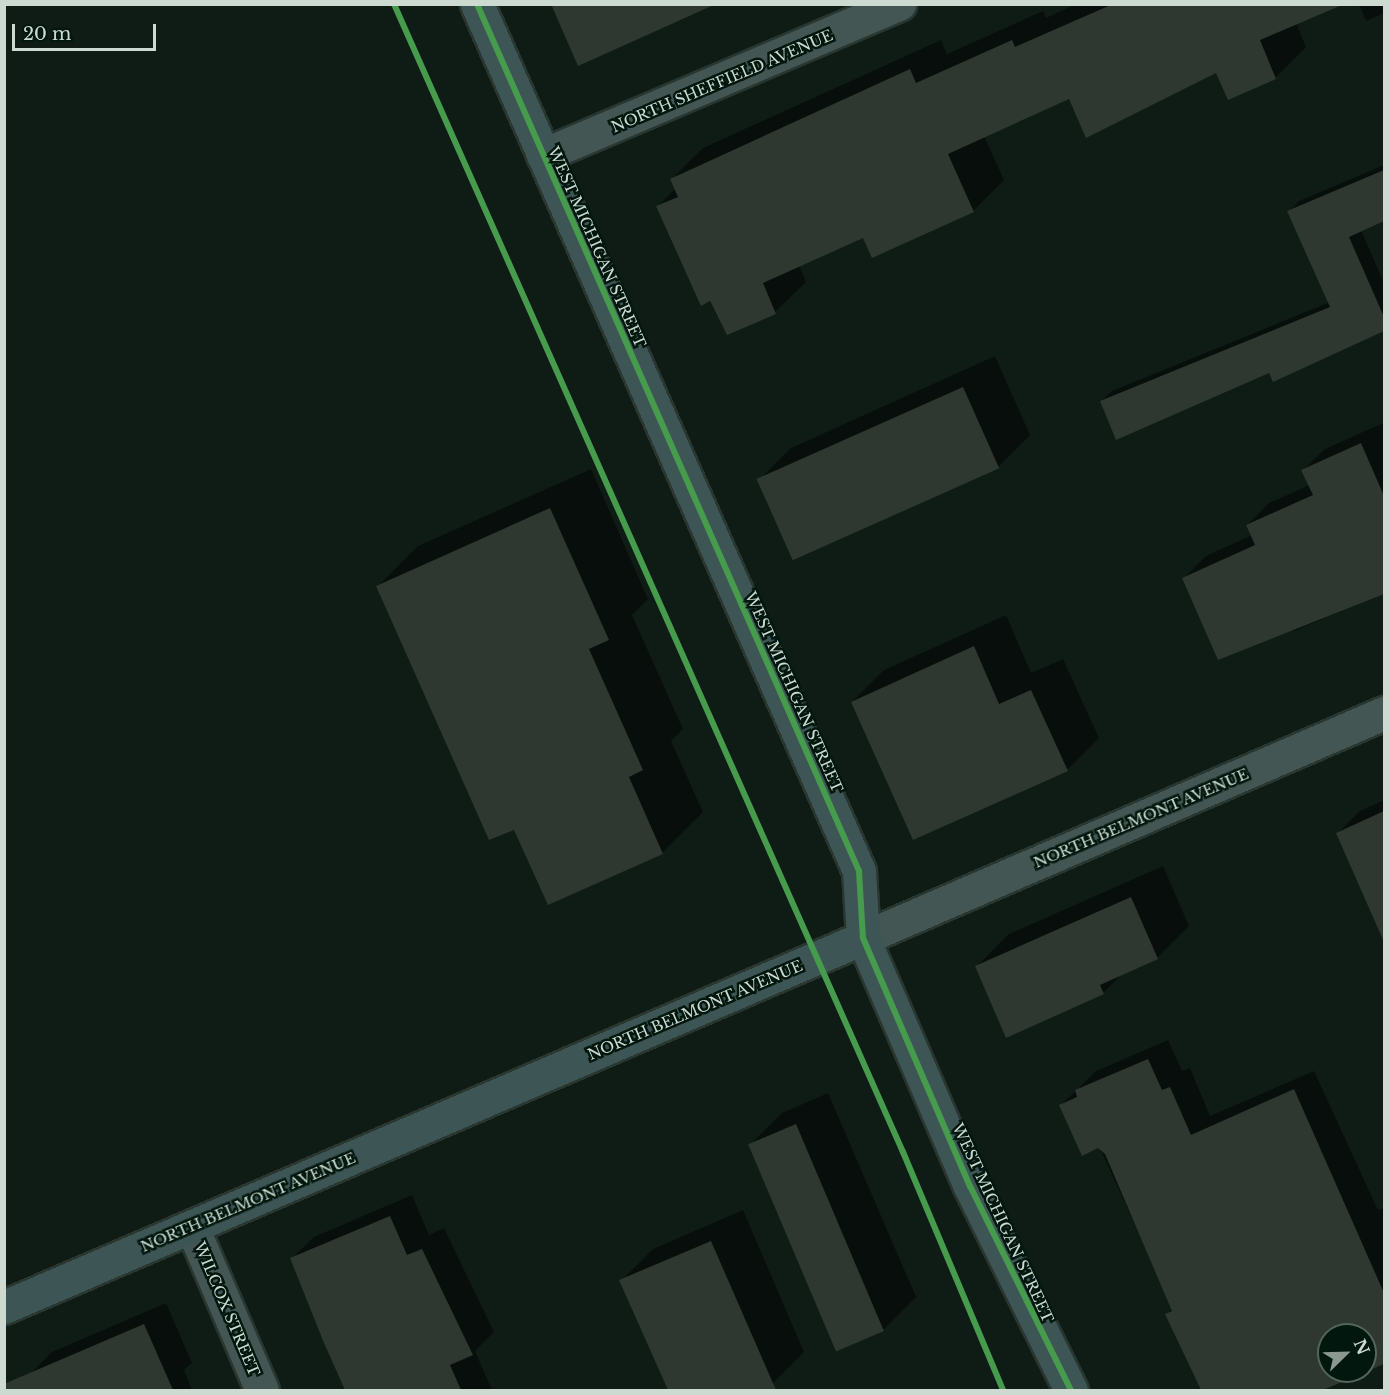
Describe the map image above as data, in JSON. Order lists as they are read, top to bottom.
{
  "streets": {
    "main road": ["WEST MICHIGAN STREET", "NORTH BELMONT AVENUE"],
    "street": ["NORTH SHEFFIELD AVENUE", "WILCOX STREET"]
  },
  "crossings": [
    ["NORTH SHEFFIELD AVENUE", "WEST MICHIGAN STREET"],
    ["WEST MICHIGAN STREET", "NORTH BELMONT AVENUE"],
    ["NORTH BELMONT AVENUE", "WILCOX STREET"]
  ],
  "scale_bar": "20 m",
  "north": "top right"
}
